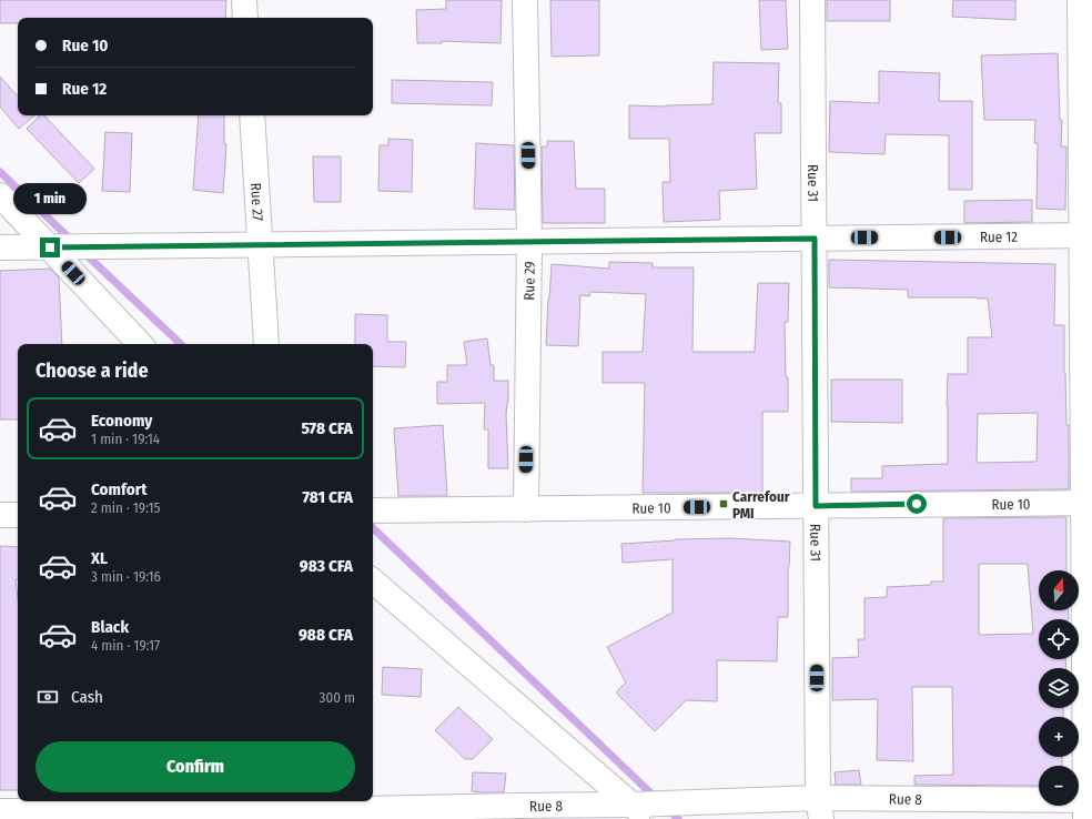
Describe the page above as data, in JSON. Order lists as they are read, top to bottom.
{
  "streets": {
    "street": [
      "Rue 31",
      "Rue 27",
      "Rue 12",
      "Rue 29",
      "Rue 10",
      "Rue 8"
    ]
  },
  "crossings": [
    ["Rue 31", "Rue 12"],
    ["Rue 31", "Rue 10"],
    ["Rue 31", "Rue 8"],
    ["Rue 27", "Rue 12"],
    ["Rue 12", "Rue 29"],
    ["Rue 29", "Rue 10"]
  ],
  "places": {
    "transit": ["Carrefour PMI"]
  },
  "north": "top",
  "page": {
    "banner": ["Rue 10", "Rue 12"],
    "bubble": "1 min",
    "heading": "Choose a ride",
    "list": [
      {
        "name": "Economy",
        "note": "1 min · 19:14",
        "value": "578 CFA"
      },
      {
        "name": "Comfort",
        "note": "2 min · 19:15",
        "value": "781 CFA"
      },
      {
        "name": "XL",
        "note": "3 min · 19:16",
        "value": "983 CFA"
      },
      {
        "name": "Black",
        "note": "4 min · 19:17",
        "value": "988 CFA"
      }
    ],
    "map_buttons": ["+", "−"],
    "pay": ["Cash", "300 m"],
    "buttons": "Confirm"
  }
}
